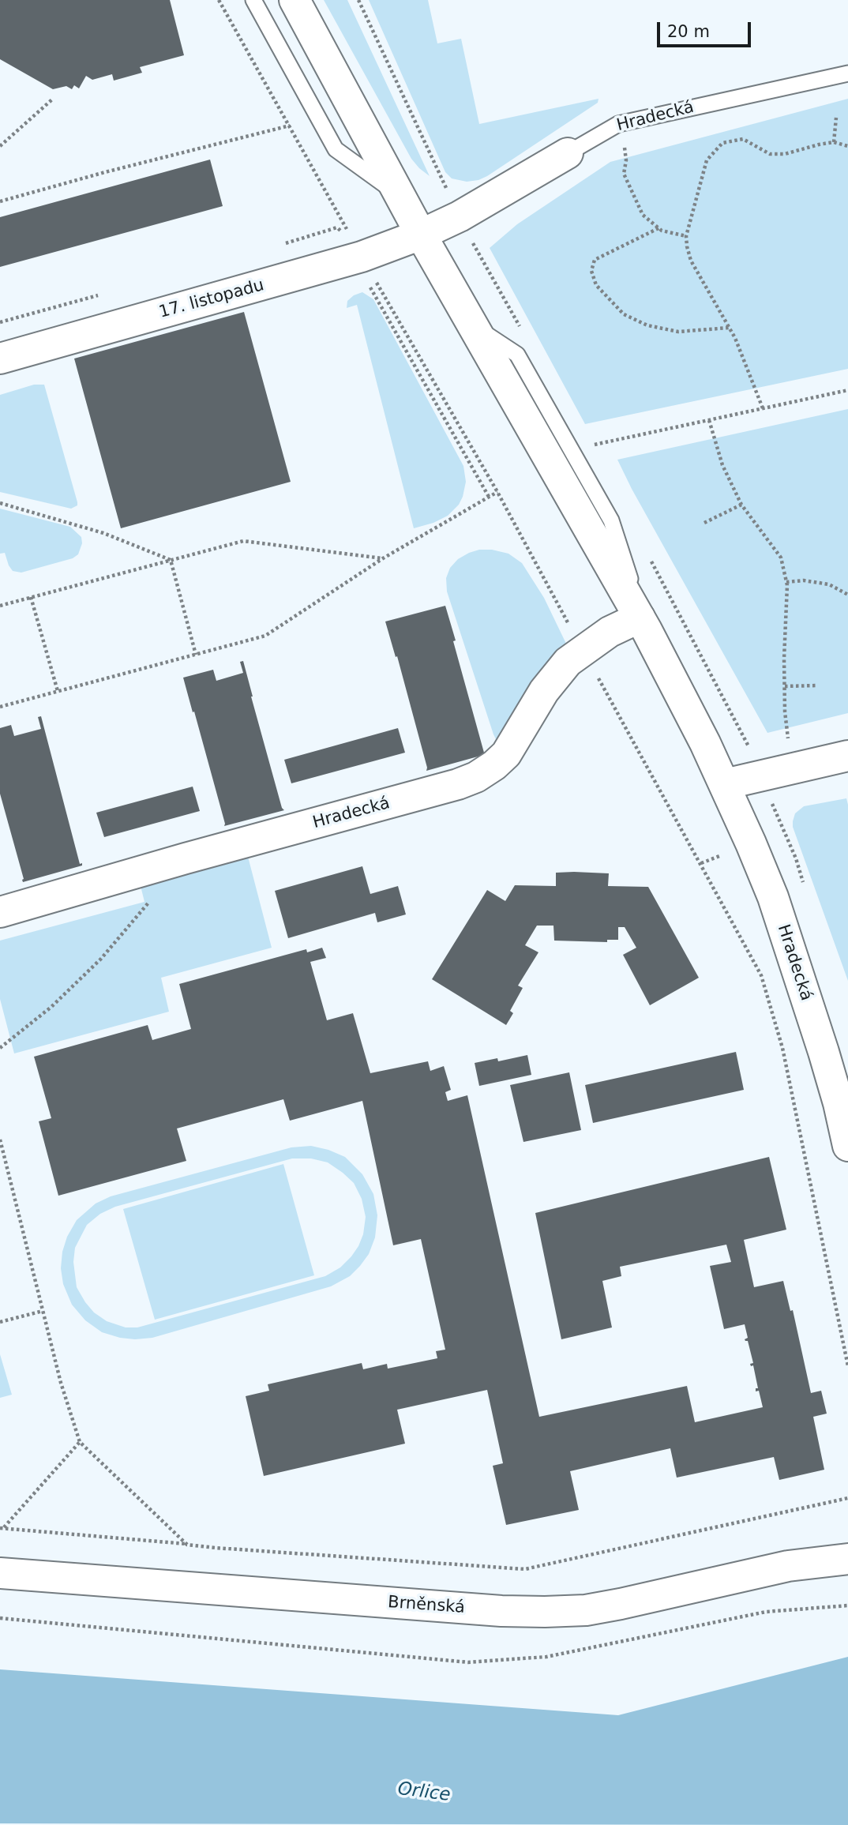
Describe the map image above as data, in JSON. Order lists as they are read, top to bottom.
{
  "streets": {
    "street": ["Hradecká", "17. listopadu", "Brněnská"]
  },
  "crossings": [
    ["Hradecká", "17. listopadu"]
  ],
  "water": ["Orlice"],
  "scale_bar": "20 m"
}
